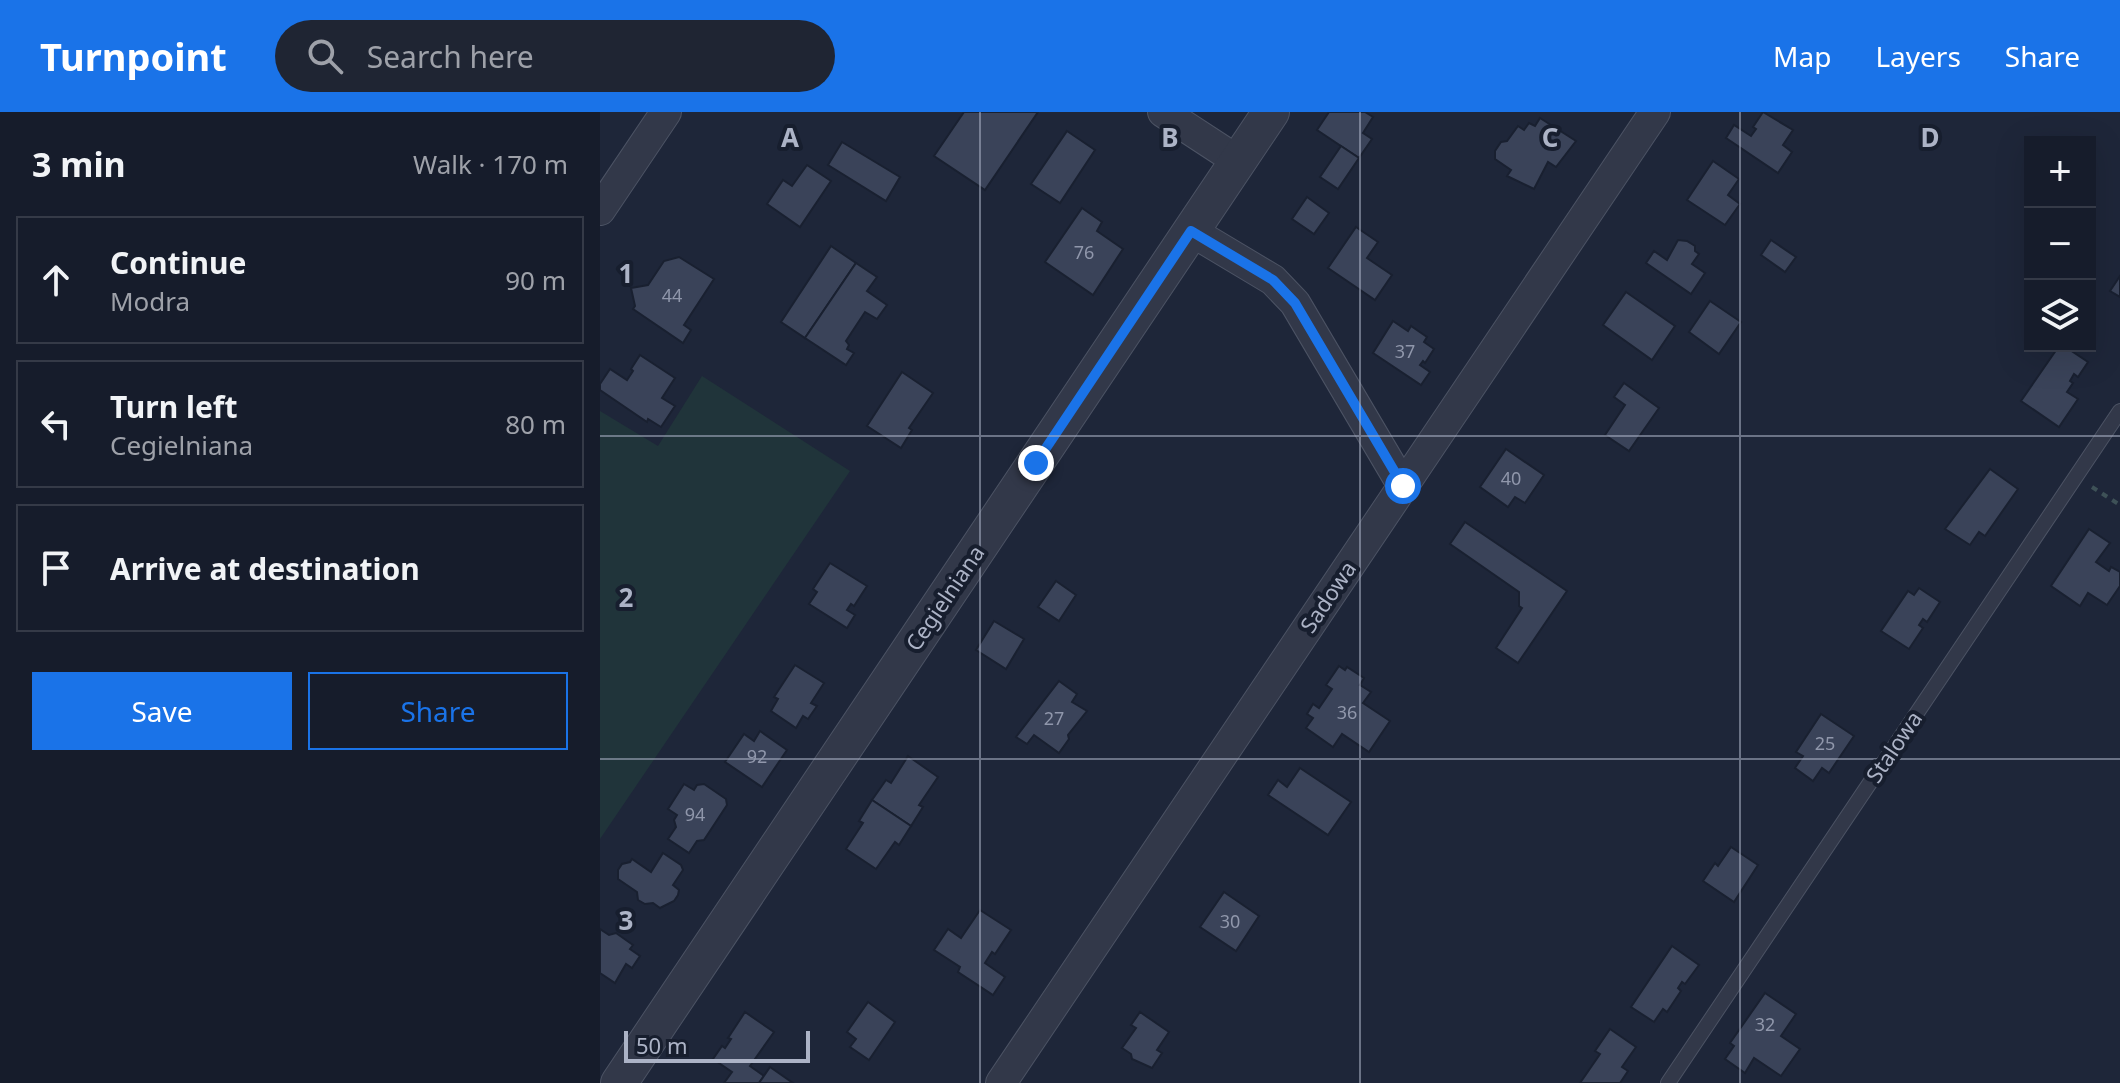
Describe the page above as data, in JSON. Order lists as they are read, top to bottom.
{
  "streets": {
    "street": ["Sadowa", "Cegielniana"],
    "lane": ["Stalowa"]
  },
  "house_numbers": [
    "76",
    "44",
    "37",
    "40",
    "36",
    "27",
    "25",
    "92",
    "94",
    "30",
    "32"
  ],
  "scale_bar": "50 m",
  "page": {
    "header": "Turnpoint",
    "search": "Search here",
    "nav": ["Map", "Layers", "Share"],
    "heading": ["3 min", "Walk · 170 m"],
    "map_buttons": ["+", "−"],
    "list": [
      ["Continue", "Modra", "90 m"],
      ["Turn left", "Cegielniana", "80 m"],
      "Arrive at destination"
    ],
    "buttons": ["Save", "Share"],
    "scale": "50 m"
  },
  "grid": {
    "columns": [
      "A",
      "B",
      "C",
      "D"
    ],
    "rows": ["1", "2", "3"]
  }
}
